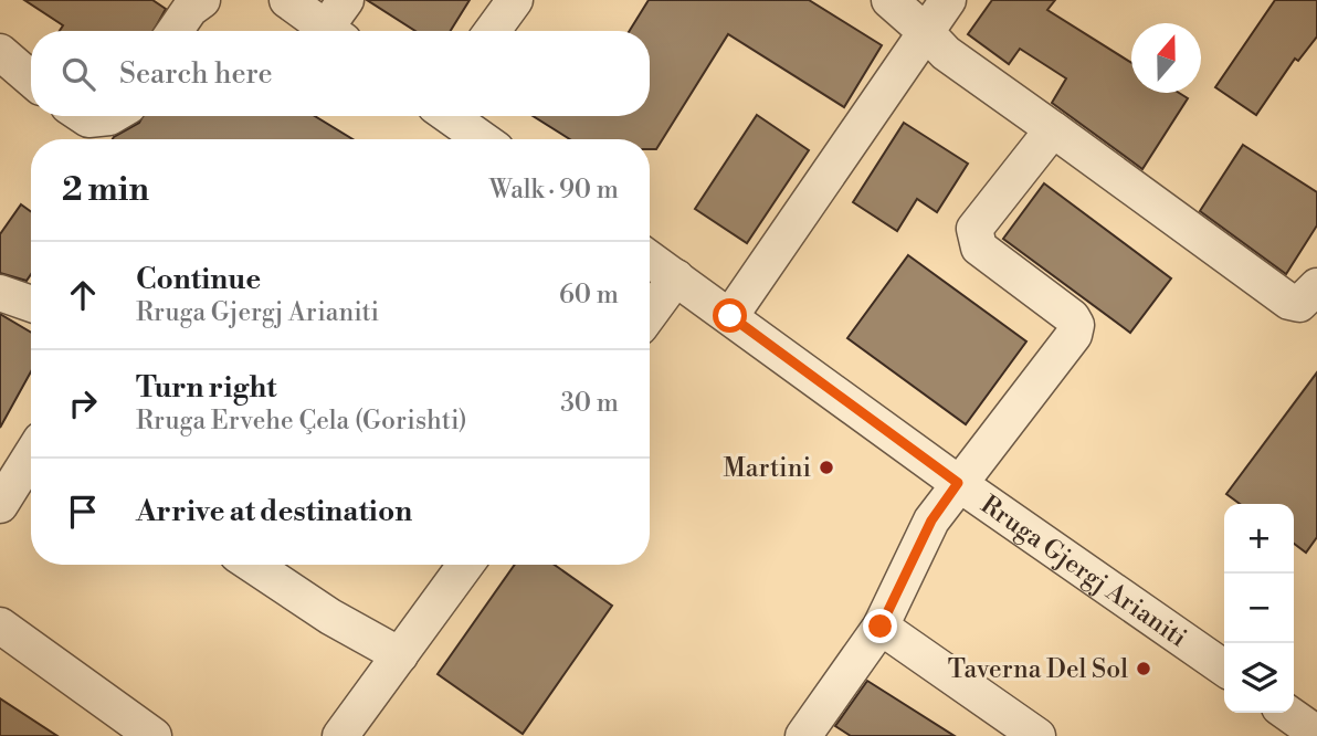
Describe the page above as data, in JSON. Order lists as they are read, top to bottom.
{
  "streets": {
    "street": ["Rruga Gjergj Arianiti"]
  },
  "places": ["Martini", "Taverna Del Sol"],
  "north": "top",
  "page": {
    "search": "Search here",
    "heading": ["2 min", "Walk · 90 m"],
    "list": [
      ["Continue", "Rruga Gjergj Arianiti", "60 m"],
      ["Turn right", "Rruga Ervehe Çela (Gorishti)", "30 m"],
      "Arrive at destination"
    ],
    "map_buttons": ["+", "−"]
  }
}
